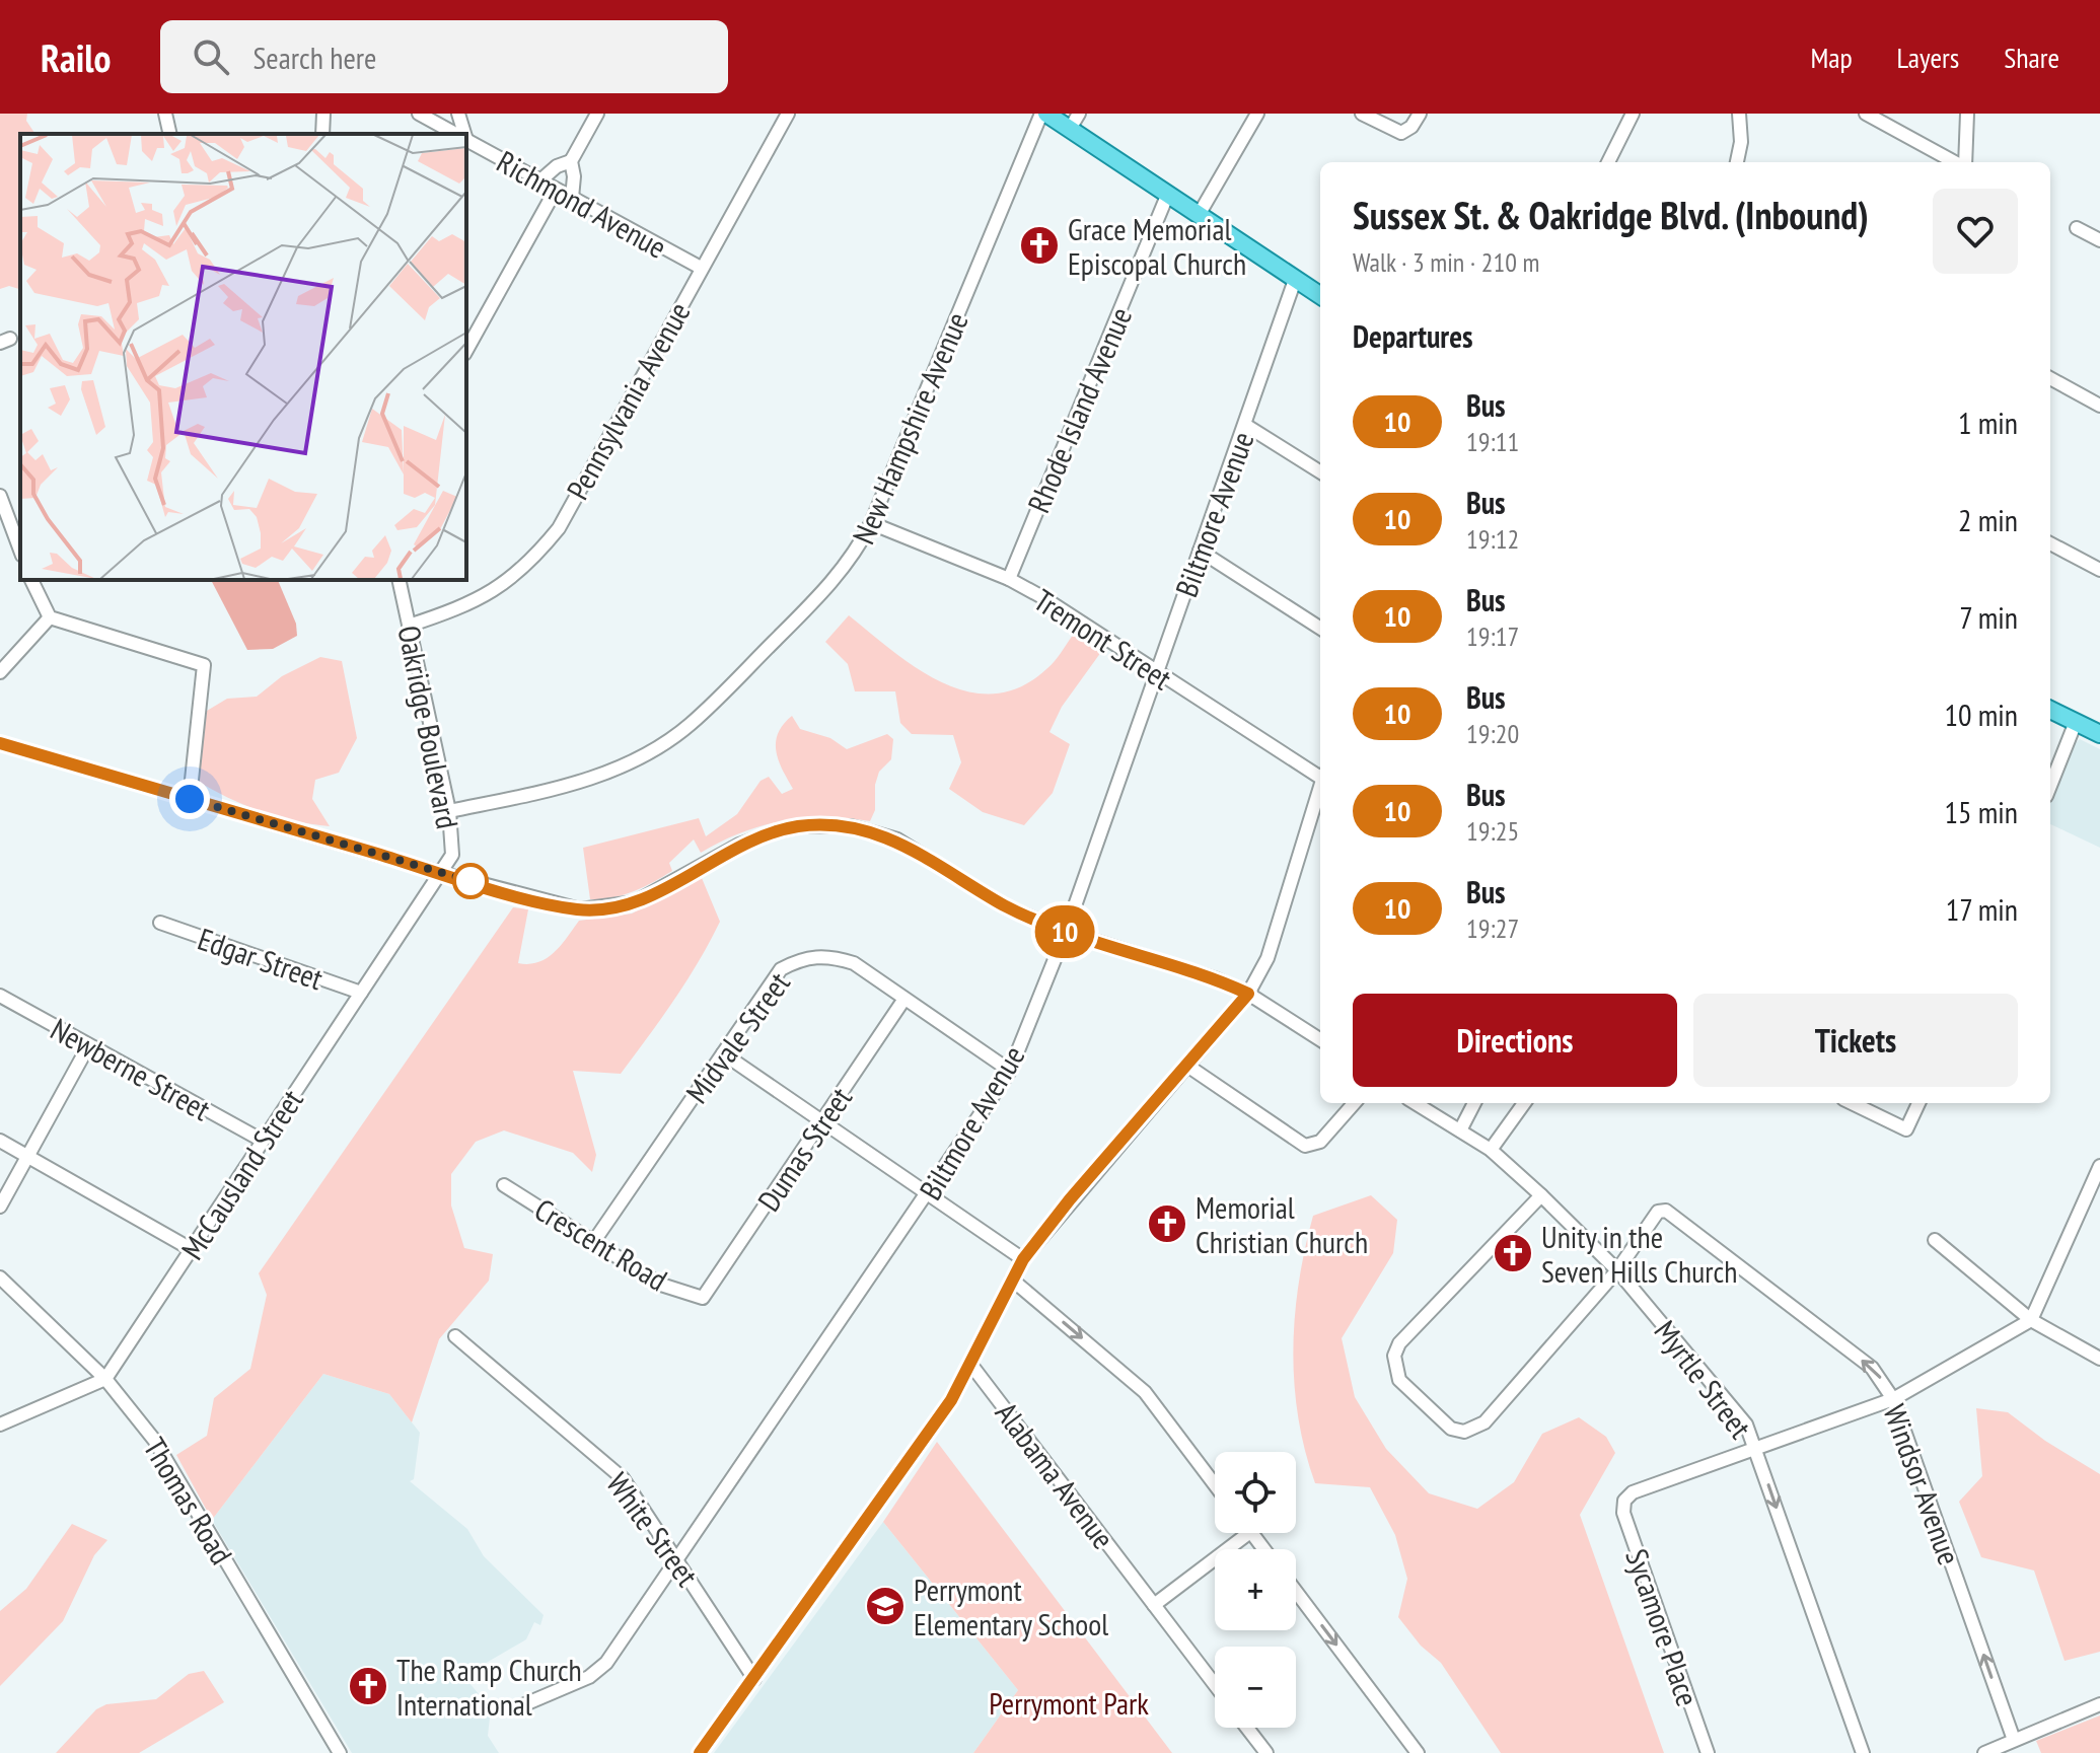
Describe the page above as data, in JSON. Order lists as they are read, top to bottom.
{
  "streets": {
    "street": [
      "Richmond Avenue",
      "Pennsylvania Avenue",
      "Rhode Island Avenue",
      "New Hampshire Avenue",
      "Biltmore Avenue",
      "Tremont Street",
      "Oakridge Boulevard",
      "Edgar Street",
      "Midvale Street",
      "Newberne Street",
      "Dumas Street",
      "McCausland Street",
      "Crescent Road",
      "Myrtle Street",
      "Alabama Avenue",
      "Windsor Avenue",
      "Thomas Road",
      "White Street",
      "Sycamore Place"
    ]
  },
  "crossings": [
    ["Richmond Avenue", "Pennsylvania Avenue"],
    ["Pennsylvania Avenue", "Oakridge Boulevard"],
    ["Rhode Island Avenue", "Tremont Street"],
    ["New Hampshire Avenue", "Tremont Street"],
    ["New Hampshire Avenue", "Oakridge Boulevard"],
    ["Biltmore Avenue", "Tremont Street"],
    ["Biltmore Avenue", "Midvale Street"],
    ["Biltmore Avenue", "White Street"],
    ["Oakridge Boulevard", "McCausland Street"],
    ["Edgar Street", "McCausland Street"],
    ["Midvale Street", "Dumas Street"],
    ["Midvale Street", "Crescent Road"],
    ["Newberne Street", "McCausland Street"],
    ["Dumas Street", "Crescent Road"],
    ["McCausland Street", "Thomas Road"],
    ["Myrtle Street", "Windsor Avenue"],
    ["Myrtle Street", "Sycamore Place"]
  ],
  "one_way": ["Myrtle Street", "Windsor Avenue"],
  "parks": ["Perrymont Park"],
  "places": {
    "church": [
      "Grace Memorial Episcopal Church",
      "Memorial Christian Church",
      "Unity in the Seven Hills Church",
      "The Ramp Church International"
    ],
    "school or university": ["Perrymont Elementary School"]
  },
  "lines": ["bus line 10"],
  "page": {
    "header": "Railo",
    "search": "Search here",
    "nav": ["Map", "Layers", "Share"],
    "on_map": "10",
    "heading": [
      ["Sussex St. & Oakridge Blvd. (Inbound)", "Walk · 3 min · 210 m"],
      "Departures"
    ],
    "list": [
      {
        "mark": "10",
        "name": "Bus",
        "note": "19:11",
        "value": "1 min"
      },
      {
        "mark": "10",
        "name": "Bus",
        "note": "19:12",
        "value": "2 min"
      },
      {
        "mark": "10",
        "name": "Bus",
        "note": "19:17",
        "value": "7 min"
      },
      {
        "mark": "10",
        "name": "Bus",
        "note": "19:20",
        "value": "10 min"
      },
      {
        "mark": "10",
        "name": "Bus",
        "note": "19:25",
        "value": "15 min"
      },
      {
        "mark": "10",
        "name": "Bus",
        "note": "19:27",
        "value": "17 min"
      }
    ],
    "buttons": ["Directions", "Tickets"],
    "map_buttons": ["+", "−"]
  }
}
